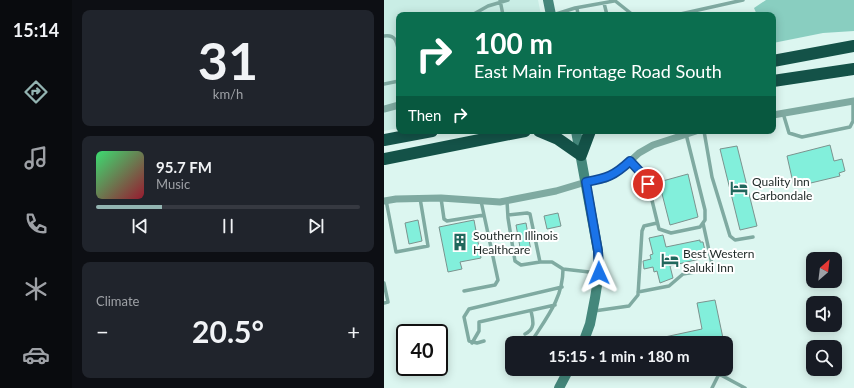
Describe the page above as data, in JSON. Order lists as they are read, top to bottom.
{
  "places": {
    "hotel": ["Quality Inn Carbondale", "Best Western Saluki Inn"],
    "building": ["Southern Illinois Healthcare"]
  },
  "north": "top right",
  "page": {
    "tabs": "15:14",
    "tile": [
      ["31", "km/h"],
      "Climate"
    ],
    "turn": ["100 m", "East Main Frontage Road South"],
    "then": "Then",
    "song": ["95.7 FM", "Music"],
    "heat": ["−", "20.5°", "+"],
    "limit": "40",
    "trip": "15:15 · 1 min · 180 m"
  }
}
